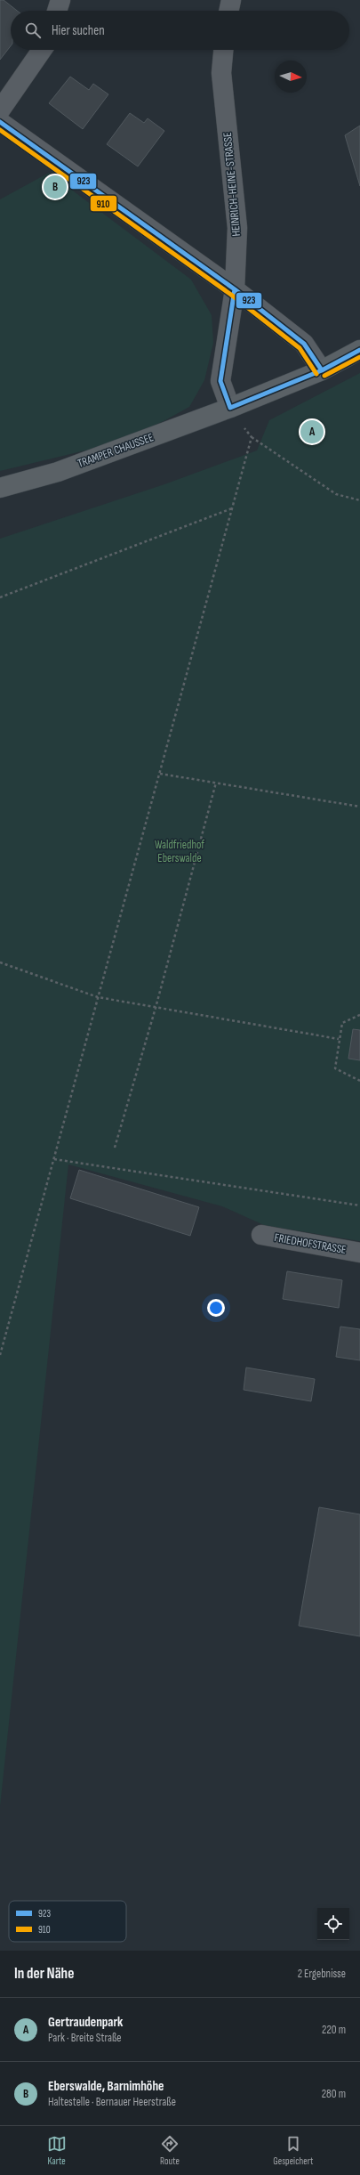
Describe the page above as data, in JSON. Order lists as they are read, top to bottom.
{
  "streets": {
    "main road": ["TRAMPER CHAUSSEE"],
    "street": ["HEINRICH-HEINE-STRASSE", "FRIEDHOFSTRASSE"]
  },
  "crossings": [
    ["HEINRICH-HEINE-STRASSE", "TRAMPER CHAUSSEE"]
  ],
  "parks": ["Waldfriedhof Eberswalde"],
  "lines": ["transit line 923", "transit line 910"],
  "legend": ["923", "910"],
  "north": "right",
  "page": {
    "search": "Hier suchen",
    "pins": ["B", "A"],
    "heading": ["In der Nähe", "2 Ergebnisse"],
    "list": [
      {
        "mark": "A",
        "name": "Gertraudenpark",
        "note": "Park · Breite Straße",
        "value": "220 m"
      },
      {
        "mark": "B",
        "name": "Eberswalde, Barnimhöhe",
        "note": "Haltestelle · Bernauer Heerstraße",
        "value": "280 m"
      }
    ],
    "nav": ["Karte", "Route", "Gespeichert"]
  }
}
